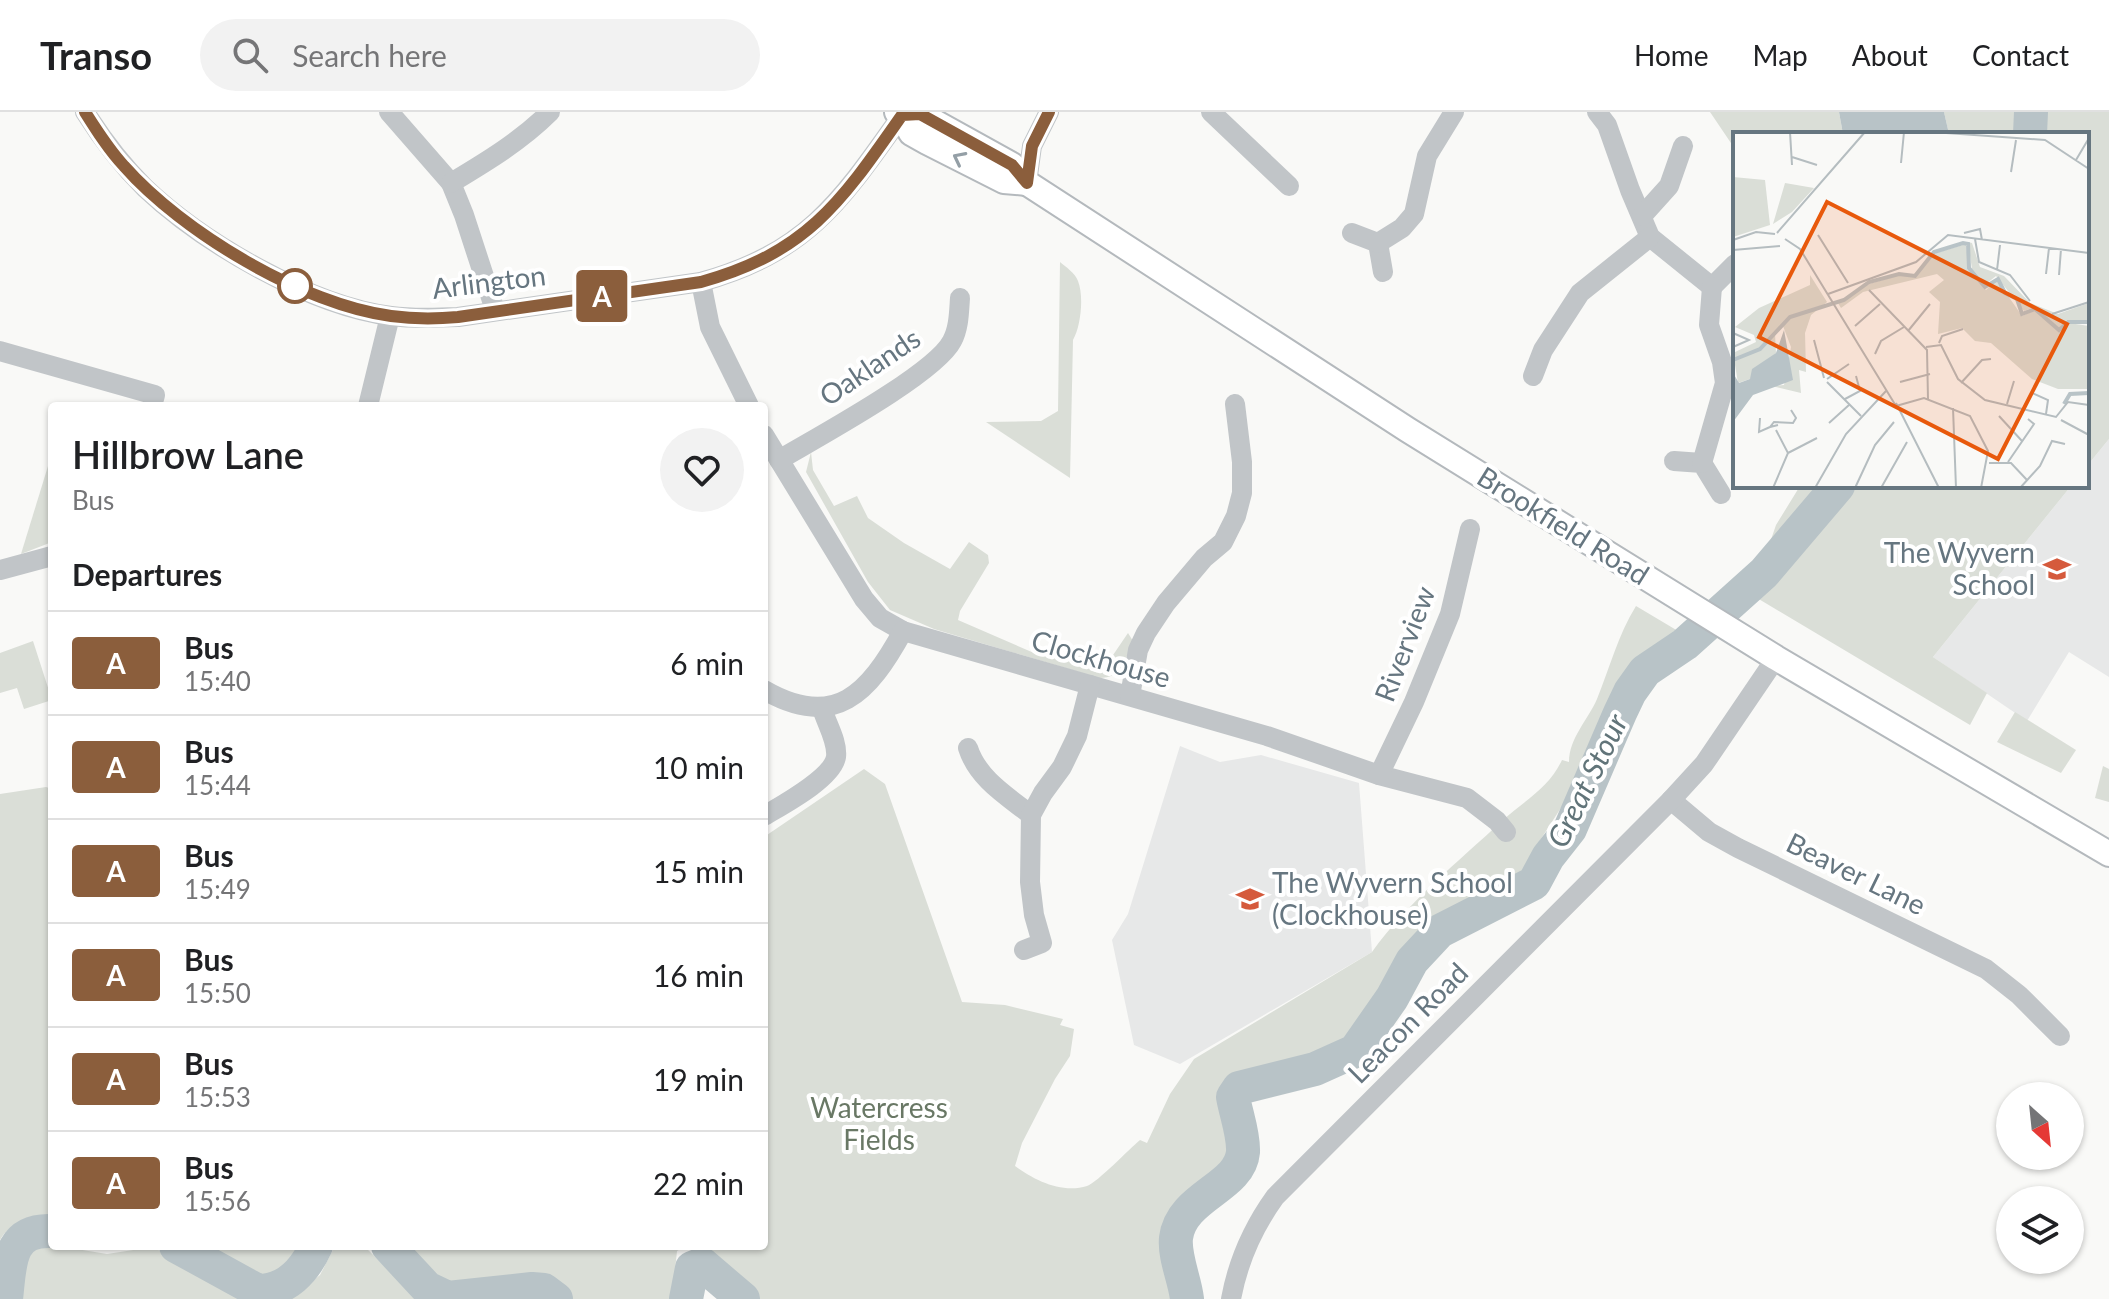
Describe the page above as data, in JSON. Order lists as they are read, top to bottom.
{
  "streets": {
    "main road": ["Brookfield Road"],
    "street": [
      "Arlington",
      "Oaklands",
      "Riverview",
      "Clockhouse",
      "Beaver Lane",
      "Leacon Road"
    ]
  },
  "crossings": [
    ["Arlington", "Brookfield Road"],
    ["Oaklands", "Clockhouse"],
    ["Brookfield Road", "Leacon Road"],
    ["Riverview", "Clockhouse"],
    ["Beaver Lane", "Leacon Road"]
  ],
  "water": ["Great Stour"],
  "parks": ["Watercress Fields"],
  "places": {
    "school or university": ["The Wyvern School", "The Wyvern School (Clockhouse)"]
  },
  "lines": ["bus line A"],
  "north": "bottom right",
  "page": {
    "header": "Transo",
    "search": "Search here",
    "nav": [
      "Home",
      "Map",
      "About",
      "Contact"
    ],
    "on_map": "A",
    "heading": [
      ["Hillbrow Lane", "Bus"],
      "Departures"
    ],
    "list": [
      {
        "mark": "A",
        "name": "Bus",
        "note": "15:40",
        "value": "6 min"
      },
      {
        "mark": "A",
        "name": "Bus",
        "note": "15:44",
        "value": "10 min"
      },
      {
        "mark": "A",
        "name": "Bus",
        "note": "15:49",
        "value": "15 min"
      },
      {
        "mark": "A",
        "name": "Bus",
        "note": "15:50",
        "value": "16 min"
      },
      {
        "mark": "A",
        "name": "Bus",
        "note": "15:53",
        "value": "19 min"
      },
      {
        "mark": "A",
        "name": "Bus",
        "note": "15:56",
        "value": "22 min"
      }
    ]
  }
}
